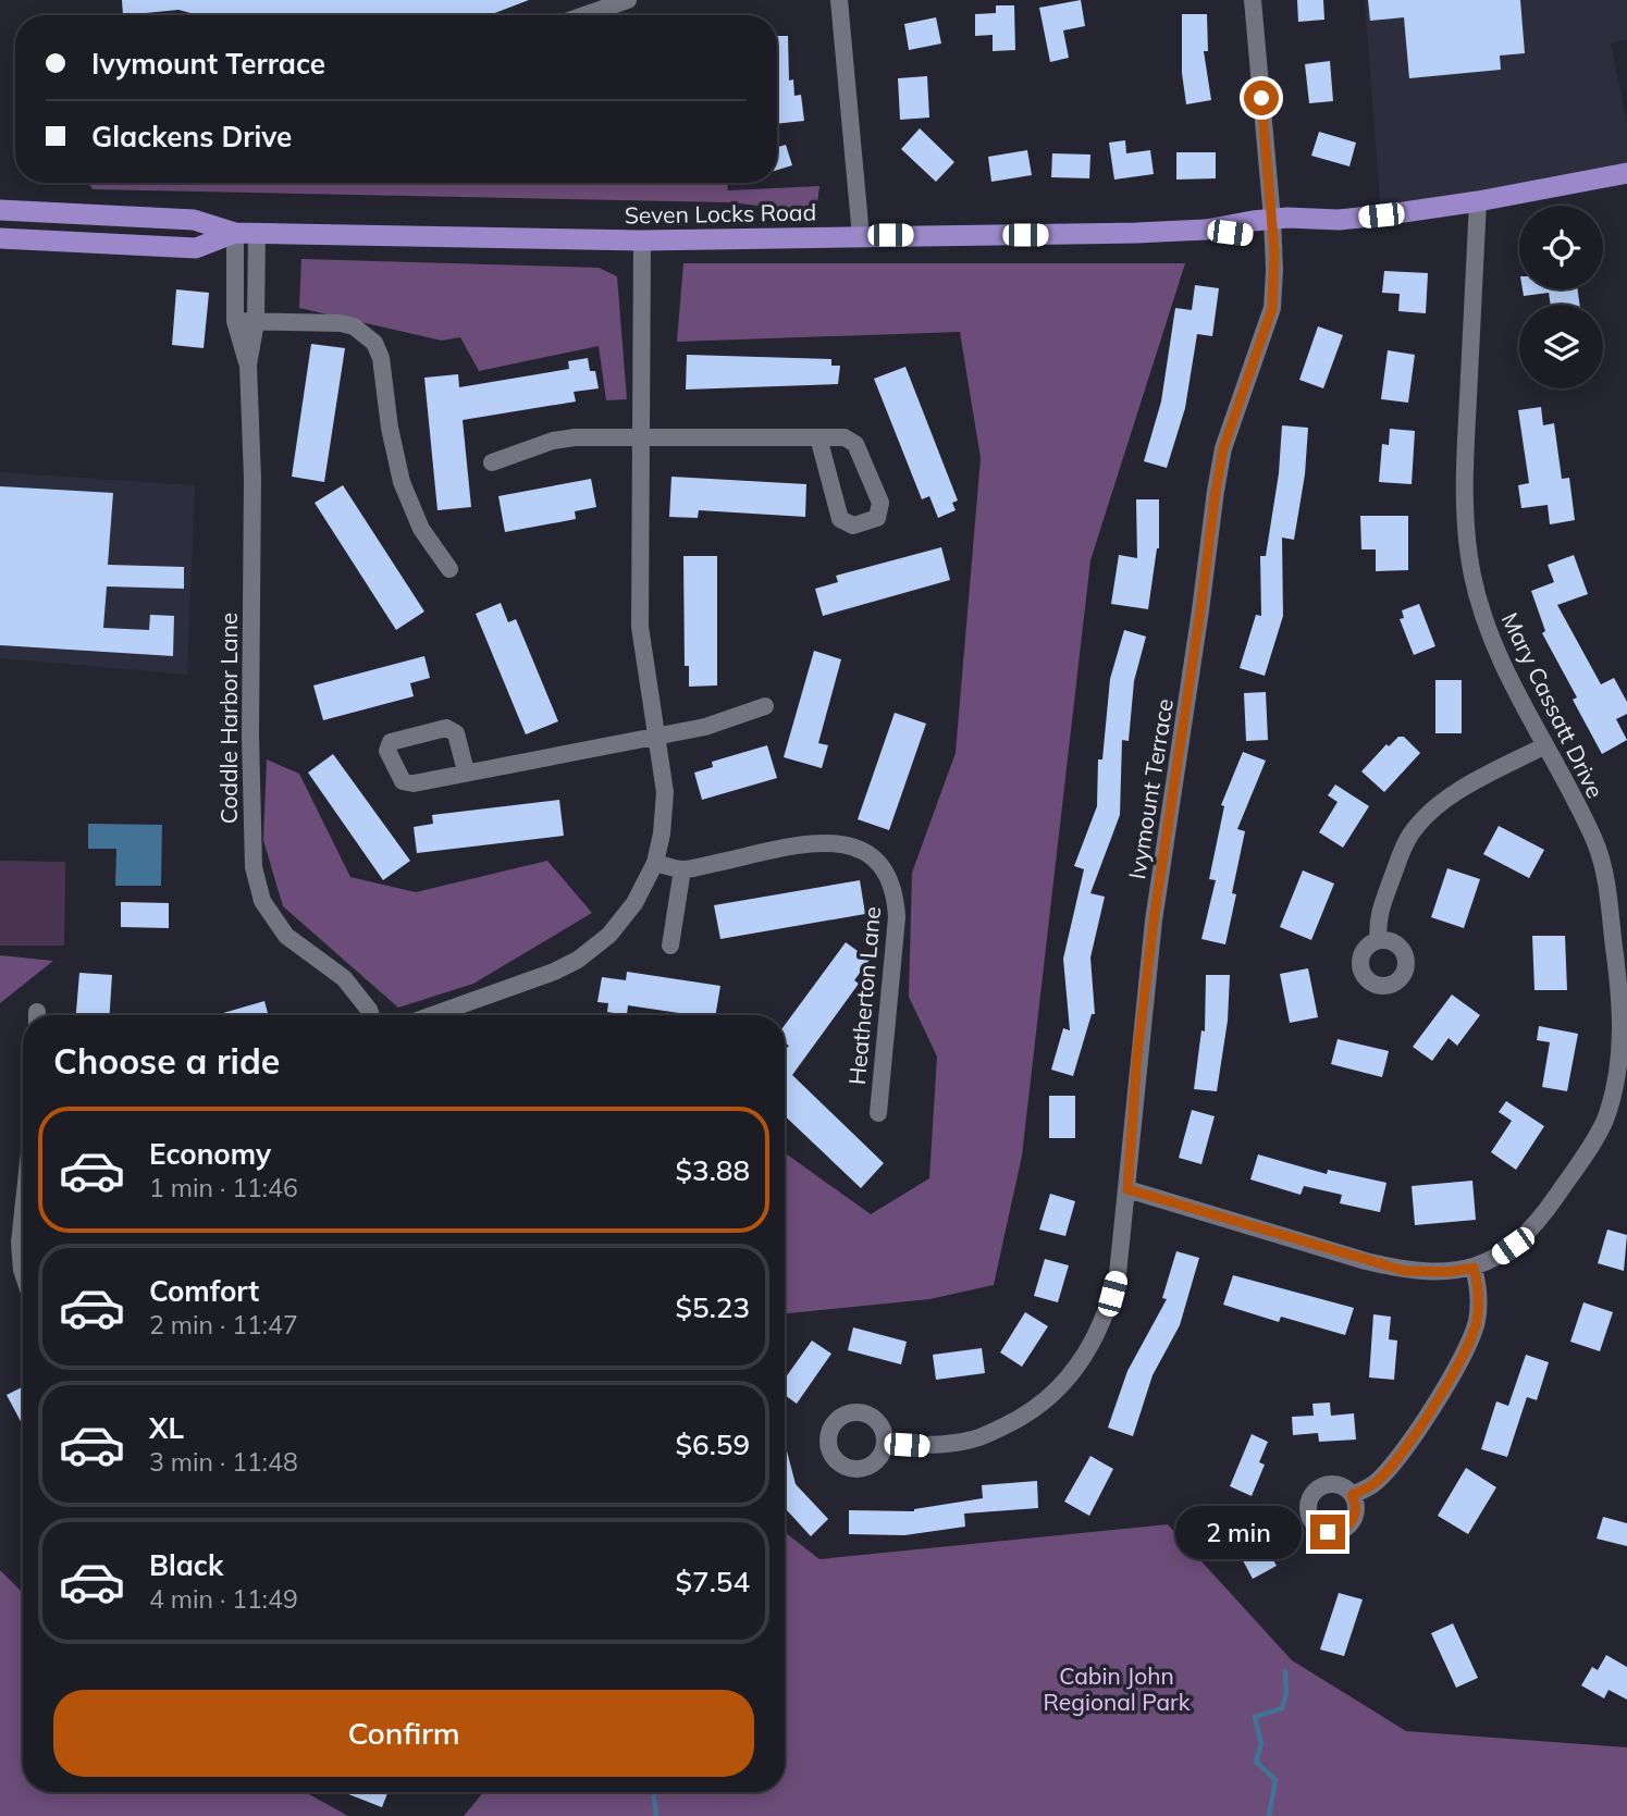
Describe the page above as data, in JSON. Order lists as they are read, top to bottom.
{
  "streets": {
    "main road": ["Seven Locks Road"],
    "street": [
      "Mary Cassatt Drive",
      "Coddle Harbor Lane",
      "Ivymount Terrace",
      "Heatherton Lane"
    ]
  },
  "crossings": [
    ["Seven Locks Road", "Mary Cassatt Drive"],
    ["Seven Locks Road", "Coddle Harbor Lane"],
    ["Seven Locks Road", "Ivymount Terrace"],
    ["Mary Cassatt Drive", "Ivymount Terrace"]
  ],
  "parks": ["Cabin John Regional Park"],
  "page": {
    "banner": ["Ivymount Terrace", "Glackens Drive"],
    "heading": "Choose a ride",
    "list": [
      {
        "name": "Economy",
        "note": "1 min · 11:46",
        "value": "$3.88"
      },
      {
        "name": "Comfort",
        "note": "2 min · 11:47",
        "value": "$5.23"
      },
      {
        "name": "XL",
        "note": "3 min · 11:48",
        "value": "$6.59"
      },
      {
        "name": "Black",
        "note": "4 min · 11:49",
        "value": "$7.54"
      }
    ],
    "bubble": "2 min",
    "buttons": "Confirm"
  }
}
